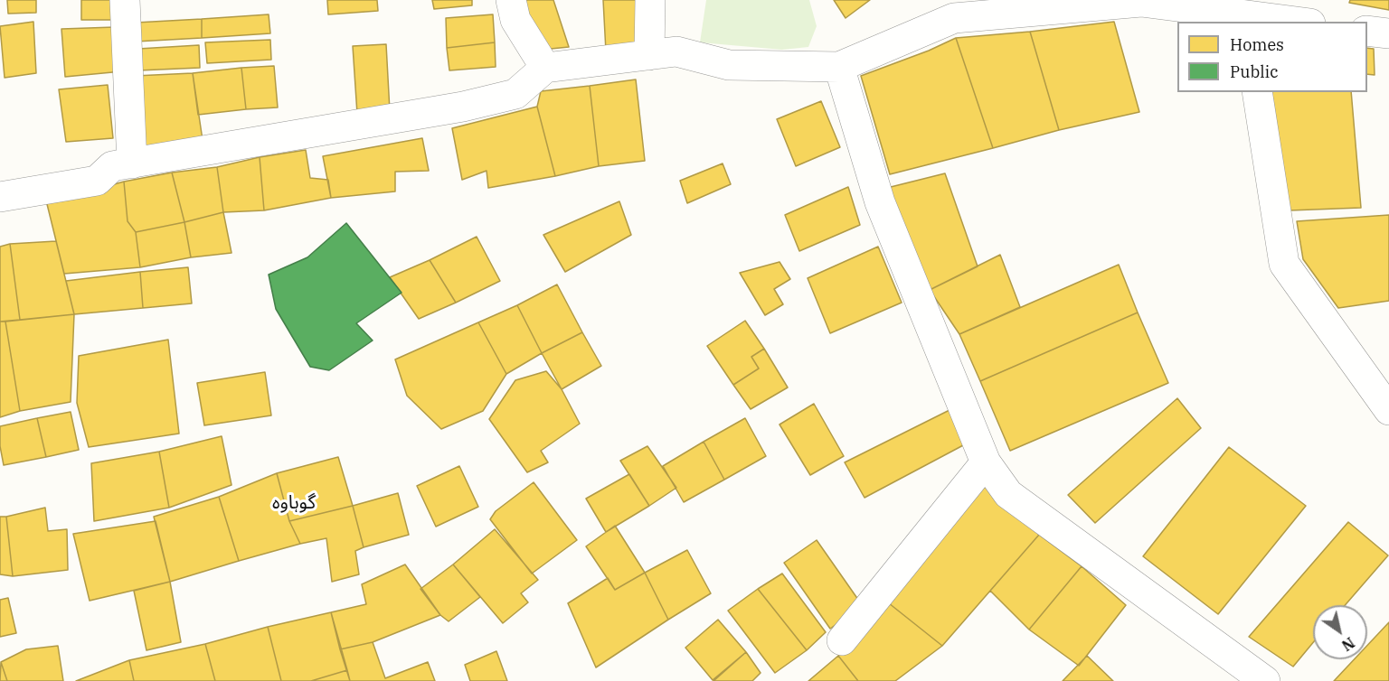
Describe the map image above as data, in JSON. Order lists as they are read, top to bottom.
{
  "districts": ["گوہاوہ"],
  "legend": ["Homes", "Public"],
  "north": "bottom right"
}
